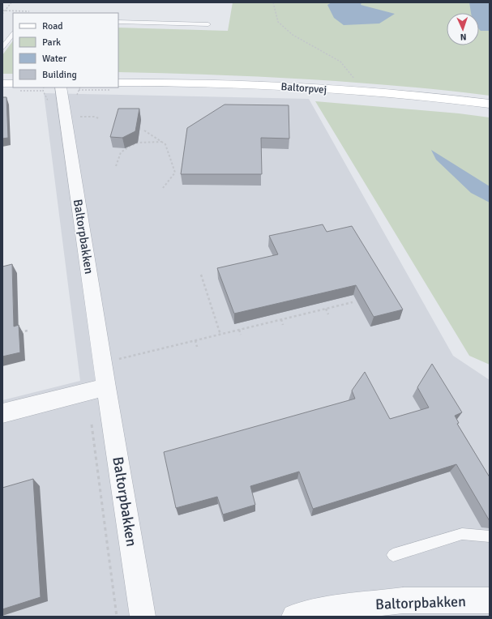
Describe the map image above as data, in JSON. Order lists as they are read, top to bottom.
{
  "streets": {
    "street": ["Baltorpvej", "Baltorpbakken"]
  },
  "legend": [
    "Road",
    "Park",
    "Water",
    "Building"
  ],
  "north": "bottom"
}
